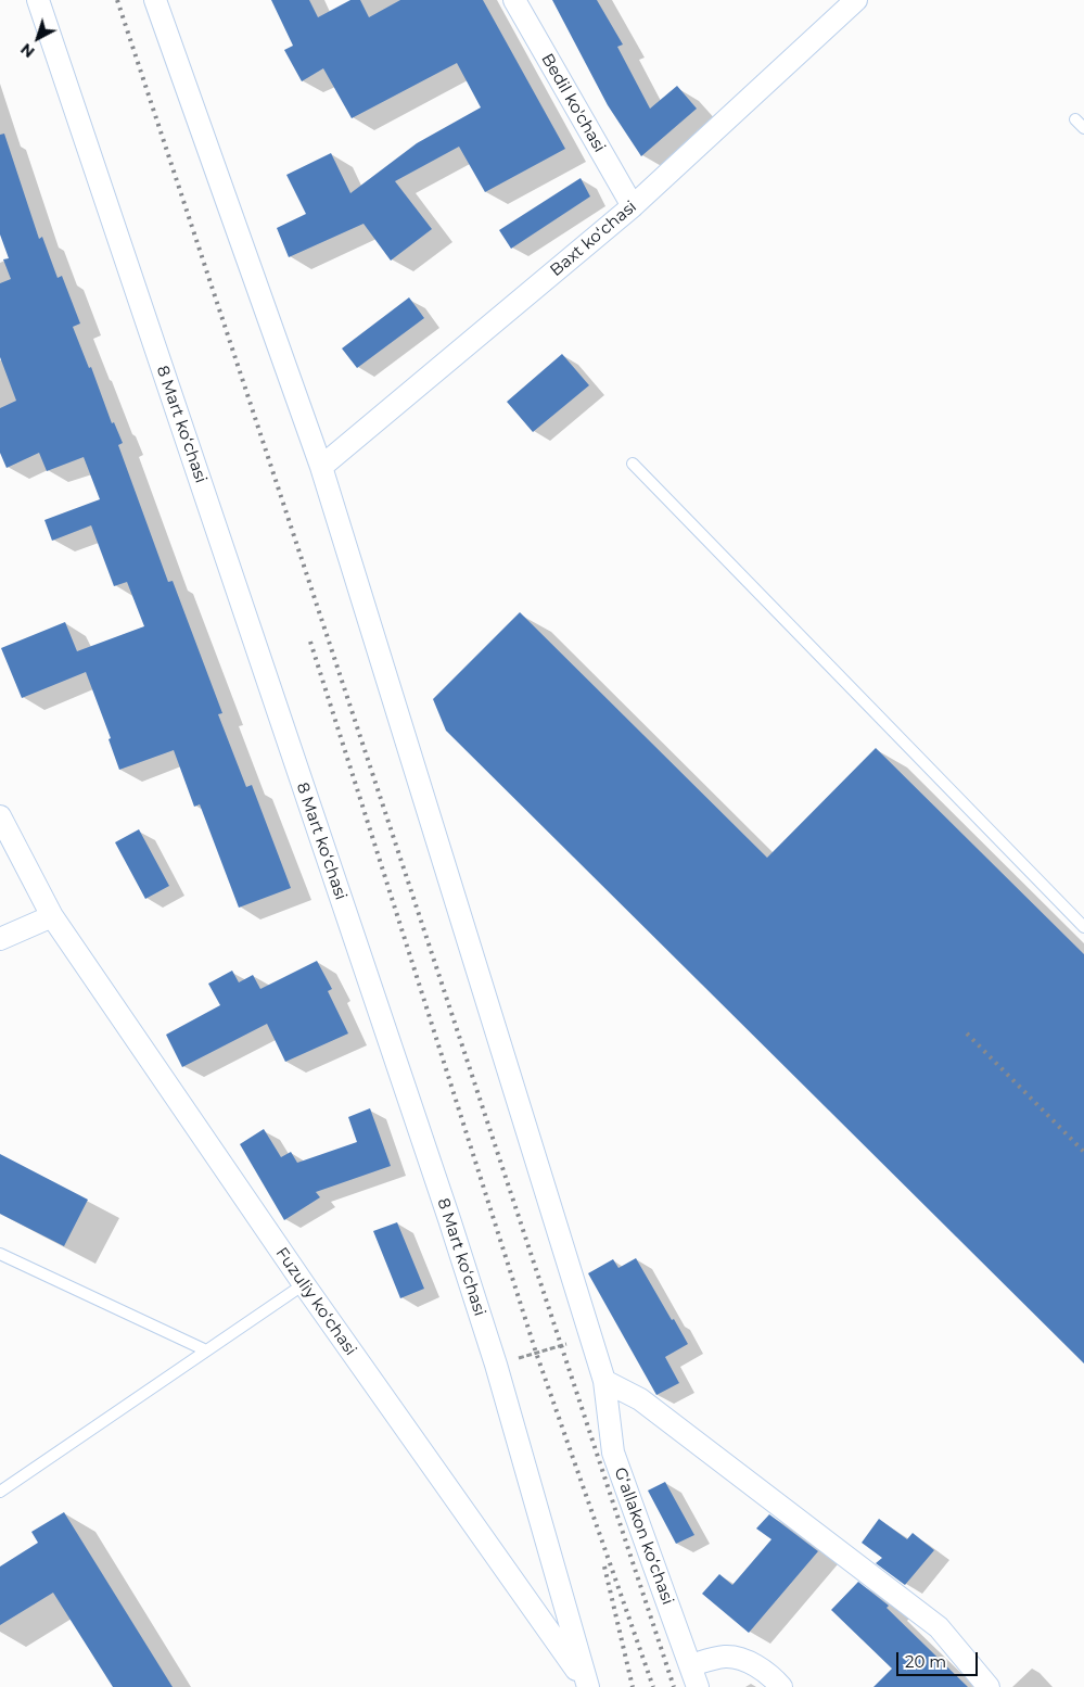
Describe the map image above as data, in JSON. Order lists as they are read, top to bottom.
{
  "streets": {
    "street": [
      "Bedil ko'chasi",
      "Baxt koʻchasi",
      "8 Mart koʻchasi",
      "Fuzuliy koʻchasi",
      "Gʻallakon koʻchasi"
    ]
  },
  "crossings": [
    ["Bedil ko'chasi", "Baxt koʻchasi"],
    ["Baxt koʻchasi", "Gʻallakon koʻchasi"],
    ["8 Mart koʻchasi", "Fuzuliy koʻchasi"]
  ],
  "scale_bar": "20 m",
  "north": "bottom left"
}
